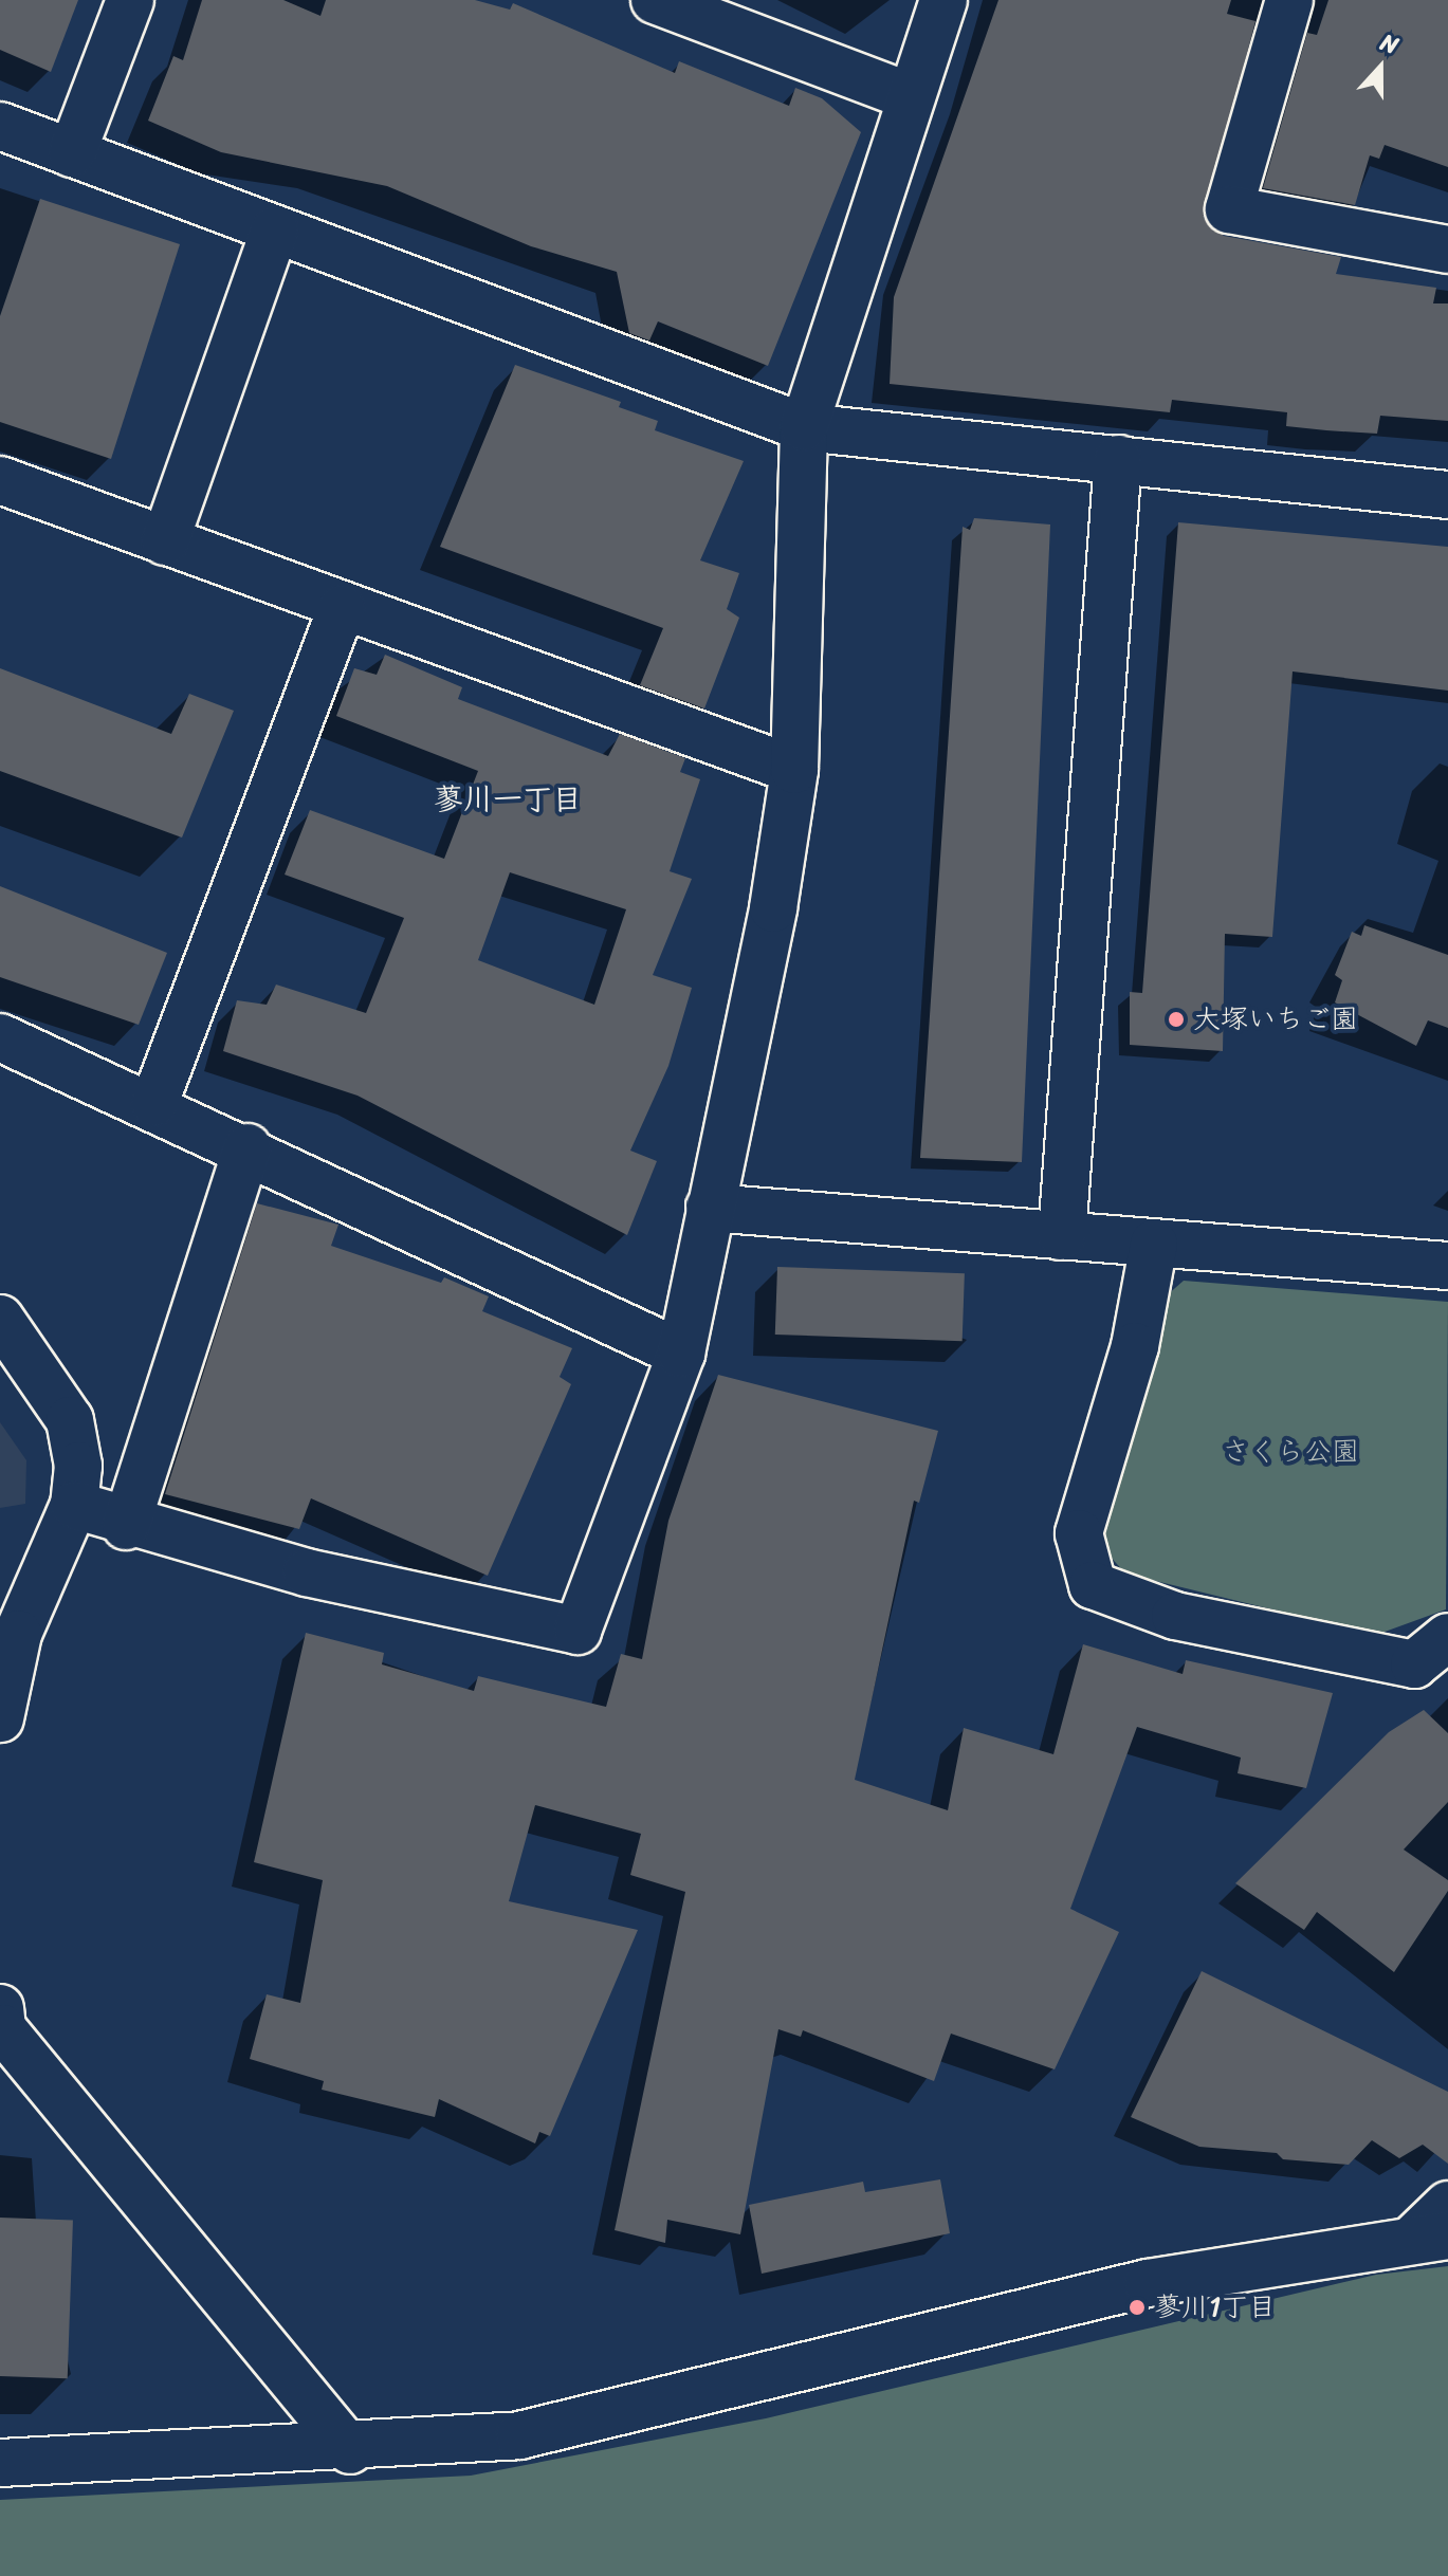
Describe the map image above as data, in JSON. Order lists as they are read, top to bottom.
{
  "districts": ["蓼川一丁目"],
  "parks": ["さくら公園"],
  "places": ["大塚いちご園", "蓼川1丁目"],
  "north": "top"
}
